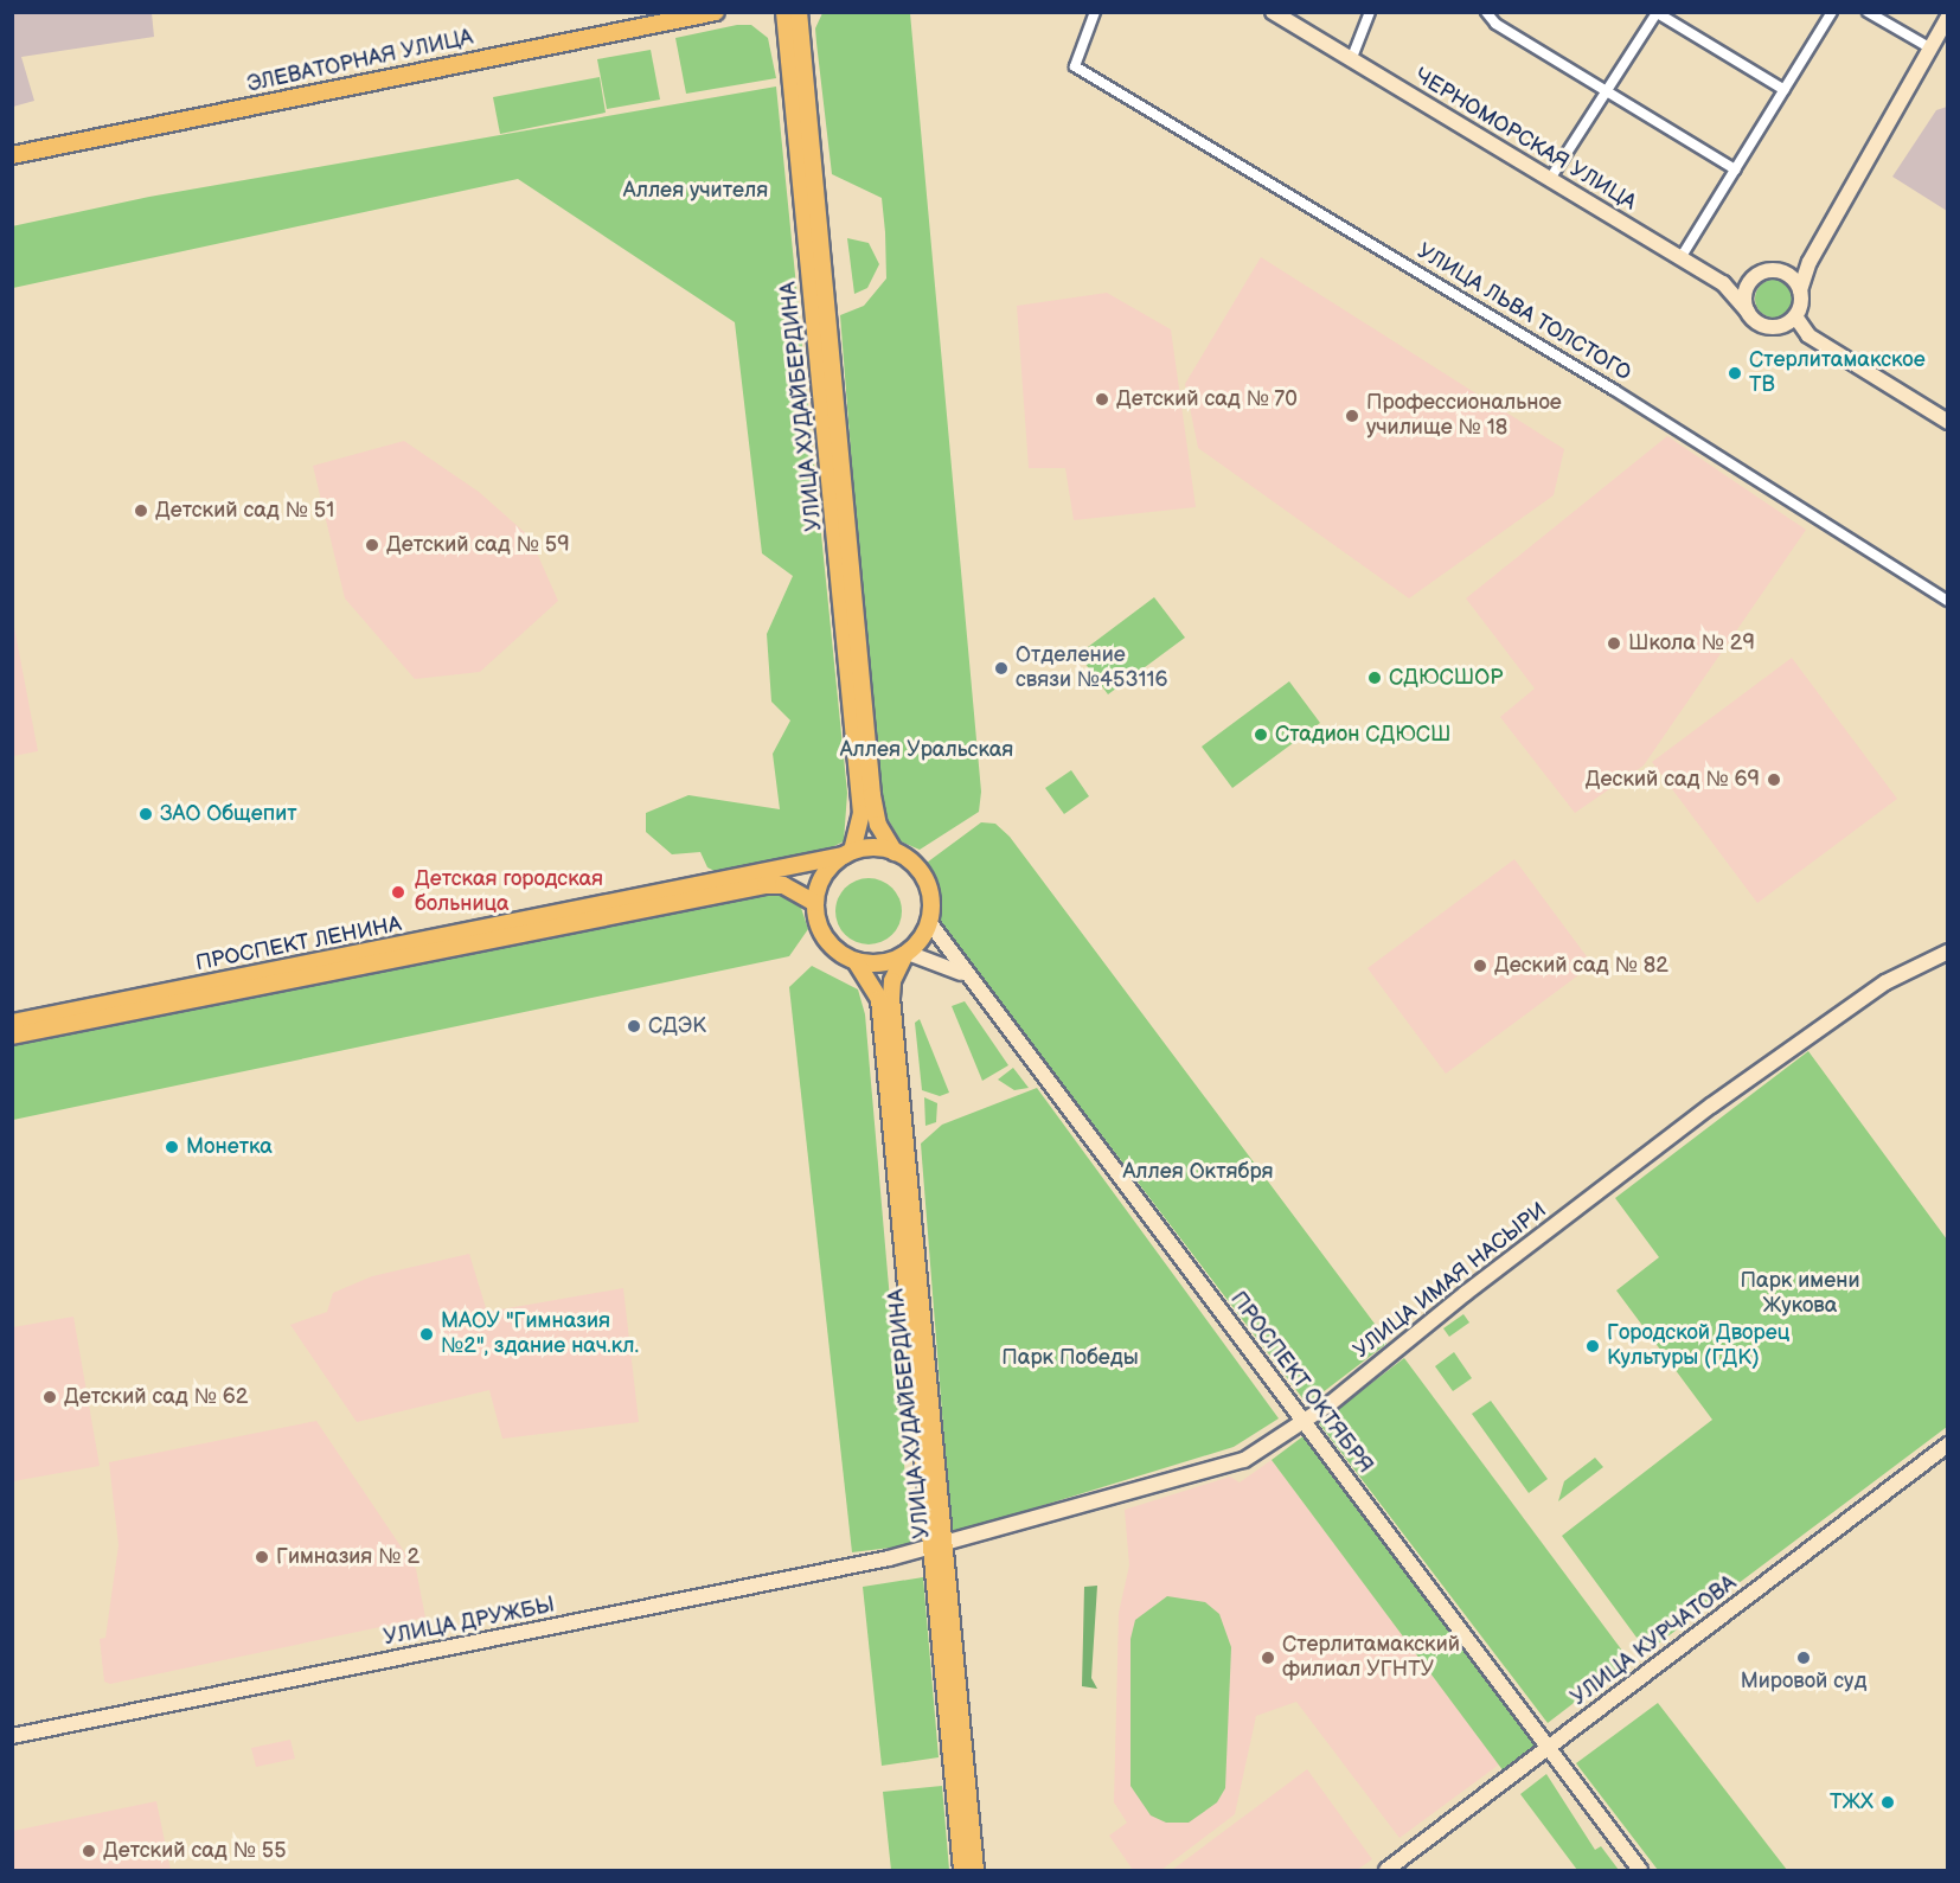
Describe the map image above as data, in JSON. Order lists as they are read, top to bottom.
{
  "streets": {
    "main road": [
      "ЭЛЕВАТОРНАЯ УЛИЦА",
      "ЧЕРНОМОРСКАЯ УЛИЦА",
      "УЛИЦА ХУДАЙБЕРДИНА",
      "ПРОСПЕКТ ЛЕНИНА",
      "УЛИЦА ИМАЯ НАСЫРИ",
      "ПРОСПЕКТ ОКТЯБРЯ",
      "УЛИЦА ДРУЖБЫ",
      "УЛИЦА КУРЧАТОВА"
    ],
    "street": ["УЛИЦА ЛЬВА ТОЛСТОГО"]
  },
  "crossings": [
    ["УЛИЦА ХУДАЙБЕРДИНА", "ПРОСПЕКТ ЛЕНИНА"],
    ["УЛИЦА ХУДАЙБЕРДИНА", "УЛИЦА ИМАЯ НАСЫРИ"],
    ["УЛИЦА ХУДАЙБЕРДИНА", "ПРОСПЕКТ ОКТЯБРЯ"],
    ["УЛИЦА ХУДАЙБЕРДИНА", "УЛИЦА ДРУЖБЫ"],
    ["ПРОСПЕКТ ЛЕНИНА", "ПРОСПЕКТ ОКТЯБРЯ"],
    ["УЛИЦА ИМАЯ НАСЫРИ", "ПРОСПЕКТ ОКТЯБРЯ"],
    ["УЛИЦА ИМАЯ НАСЫРИ", "УЛИЦА ДРУЖБЫ"],
    ["ПРОСПЕКТ ОКТЯБРЯ", "УЛИЦА КУРЧАТОВА"]
  ],
  "parks": [
    "Аллея учителя",
    "Аллея Уральская",
    "Аллея Октября",
    "Парк имени Жукова",
    "Парк Победы"
  ],
  "places": [
    "Стерлитамакское ТВ",
    "Детский сад № 70",
    "Профессиональное училище № 18",
    "Детский сад № 51",
    "Детский сад № 59",
    "Школа № 29",
    "Отделение связи №453116",
    "СДЮСШОР",
    "Стадион СДЮСШ",
    "Деский сад № 69",
    "ЗАО Общепит",
    "Детская городская больница",
    "Деский сад № 82",
    "СДЭК",
    "Монетка",
    "МАОУ \"Гимназия №2\", здание нач.кл.",
    "Городской Дворец Культуры (ГДК)",
    "Детский сад № 62",
    "Гимназия № 2",
    "Стерлитамакский филиал УГНТУ",
    "Мировой суд",
    "ТЖХ",
    "Детский сад № 55"
  ]
}
